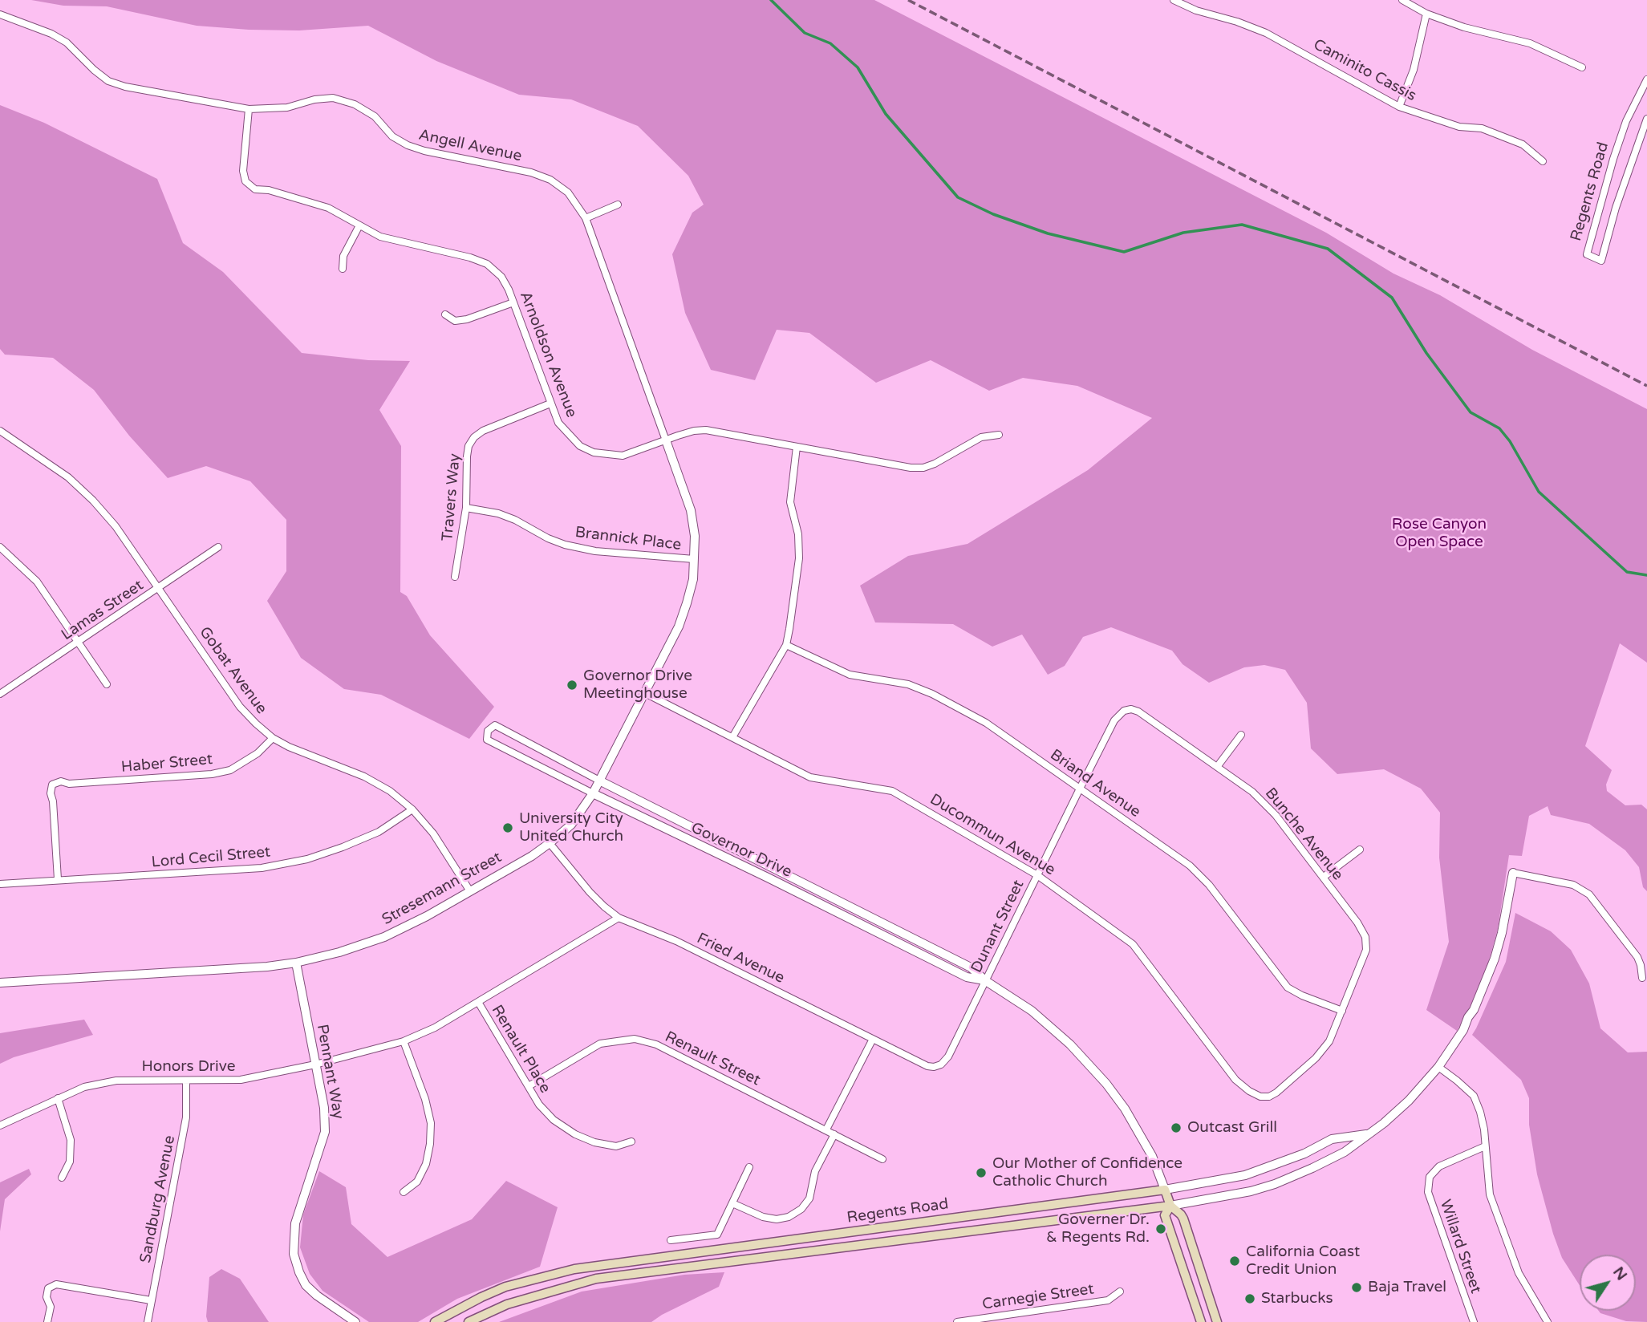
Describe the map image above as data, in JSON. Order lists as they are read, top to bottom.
{
  "streets": {
    "main road": ["Regents Road", "Governor Drive"],
    "street": [
      "Caminito Cassis",
      "Angell Avenue",
      "Arnoldson Avenue",
      "Travers Way",
      "Brannick Place",
      "Lamas Street",
      "Gobat Avenue",
      "Haber Street",
      "Briand Avenue",
      "Bunche Avenue",
      "Ducommun Avenue",
      "Lord Cecil Street",
      "Stresemann Street",
      "Dunant Street",
      "Fried Avenue",
      "Renault Place",
      "Renault Street",
      "Honors Drive",
      "Pennant Way",
      "Sandburg Avenue",
      "Willard Street",
      "Carnegie Street"
    ]
  },
  "crossings": [
    ["Angell Avenue", "Arnoldson Avenue"],
    ["Angell Avenue", "Stresemann Street"],
    ["Regents Road", "Governor Drive"],
    ["Arnoldson Avenue", "Travers Way"],
    ["Arnoldson Avenue", "Stresemann Street"],
    ["Travers Way", "Brannick Place"],
    ["Brannick Place", "Stresemann Street"],
    ["Lamas Street", "Gobat Avenue"],
    ["Gobat Avenue", "Haber Street"],
    ["Gobat Avenue", "Lord Cecil Street"],
    ["Gobat Avenue", "Stresemann Street"],
    ["Haber Street", "Lord Cecil Street"],
    ["Briand Avenue", "Bunche Avenue"],
    ["Briand Avenue", "Ducommun Avenue"],
    ["Briand Avenue", "Dunant Street"],
    ["Bunche Avenue", "Ducommun Avenue"],
    ["Bunche Avenue", "Dunant Street"],
    ["Ducommun Avenue", "Stresemann Street"],
    ["Ducommun Avenue", "Dunant Street"],
    ["Governor Drive", "Stresemann Street"],
    ["Governor Drive", "Dunant Street"],
    ["Stresemann Street", "Fried Avenue"],
    ["Stresemann Street", "Pennant Way"],
    ["Dunant Street", "Fried Avenue"],
    ["Fried Avenue", "Honors Drive"],
    ["Renault Place", "Renault Street"],
    ["Renault Place", "Honors Drive"],
    ["Honors Drive", "Pennant Way"],
    ["Honors Drive", "Sandburg Avenue"]
  ],
  "parks": ["Rose Canyon Open Space"],
  "places": [
    "Governor Drive Meetinghouse",
    "University City United Church",
    "Outcast Grill",
    "Our Mother of Confidence Catholic Church",
    "Governer Dr. & Regents Rd.",
    "California Coast Credit Union",
    "Baja Travel",
    "Starbucks"
  ],
  "north": "top right"
}
